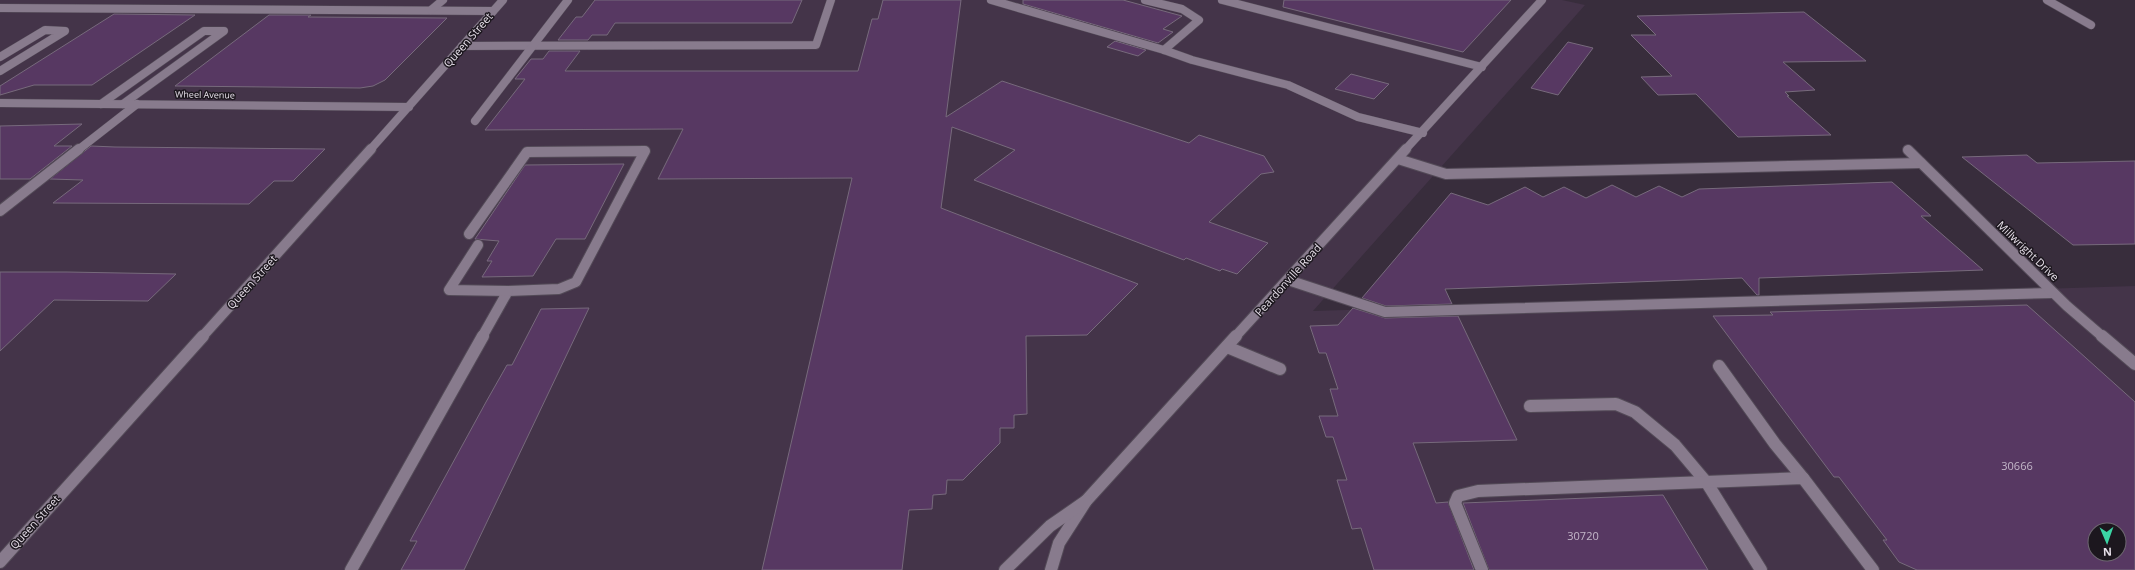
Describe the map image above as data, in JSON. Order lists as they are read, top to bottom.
{
  "streets": {
    "street": [
      "Queen Street",
      "Wheel Avenue",
      "Millwright Drive",
      "Peardonville Road"
    ]
  },
  "crossings": [
    ["Queen Street", "Wheel Avenue"]
  ],
  "house_numbers": ["30666", "30720"],
  "north": "bottom"
}
